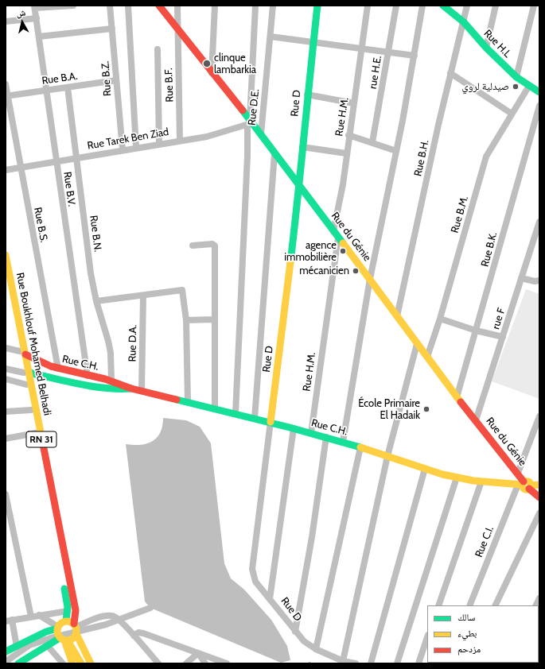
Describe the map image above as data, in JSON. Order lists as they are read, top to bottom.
{
  "streets": {
    "street": [
      "Rue H.L",
      "rue H.E.",
      "Rue B.A.",
      "Rue B.Z.",
      "Rue B.F.",
      "Rue D",
      "Rue D.E.",
      "Rue H.M.",
      "Rue Tarek Ben Ziad",
      "Rue B.H.",
      "Rue B.V.",
      "Rue B.M.",
      "Rue B.S.",
      "Rue B.N.",
      "Rue du Génie",
      "Rue B.K.",
      "rue F",
      "Rue D.A.",
      "Rue Boukhlouf Mohamed Belhadi",
      "Rue C.H.",
      "RN 31",
      "Rue C.I."
    ]
  },
  "crossings": [
    ["Rue H.L", "Rue B.H."],
    ["Rue H.L", "Rue B.M."],
    ["Rue B.A.", "Rue B.Z."],
    ["Rue B.A.", "Rue B.V."],
    ["Rue B.A.", "Rue B.S."],
    ["Rue B.A.", "Rue B.N."],
    ["Rue B.Z.", "Rue Tarek Ben Ziad"],
    ["Rue B.F.", "Rue Tarek Ben Ziad"],
    ["Rue B.F.", "Rue du Génie"],
    ["Rue D", "Rue du Génie"],
    ["Rue D", "Rue C.H."],
    ["Rue D.E.", "Rue du Génie"],
    ["Rue H.M.", "Rue du Génie"],
    ["Rue H.M.", "Rue C.H."],
    ["Rue Tarek Ben Ziad", "Rue B.V."],
    ["Rue Tarek Ben Ziad", "Rue B.S."],
    ["Rue Tarek Ben Ziad", "Rue B.N."],
    ["Rue Tarek Ben Ziad", "Rue du Génie"],
    ["Rue B.H.", "Rue du Génie"],
    ["Rue B.V.", "Rue C.H."],
    ["Rue B.M.", "Rue du Génie"],
    ["Rue B.S.", "Rue C.H."],
    ["Rue B.N.", "Rue C.H."],
    ["Rue du Génie", "Rue B.K."],
    ["Rue du Génie", "rue F"],
    ["Rue du Génie", "Rue C.H."],
    ["Rue du Génie", "Rue C.I."],
    ["Rue D.A.", "Rue C.H."],
    ["Rue Boukhlouf Mohamed Belhadi", "Rue C.H."],
    ["Rue C.H.", "Rue C.I."]
  ],
  "places": [
    "clinque lambarkia",
    "صيدلية لروي",
    "agence immobilière",
    "mécanicien",
    "École Primaire El Hadaik"
  ],
  "legend": ["سالك", "بطيء", "مزدحم"],
  "north": "top"
}
